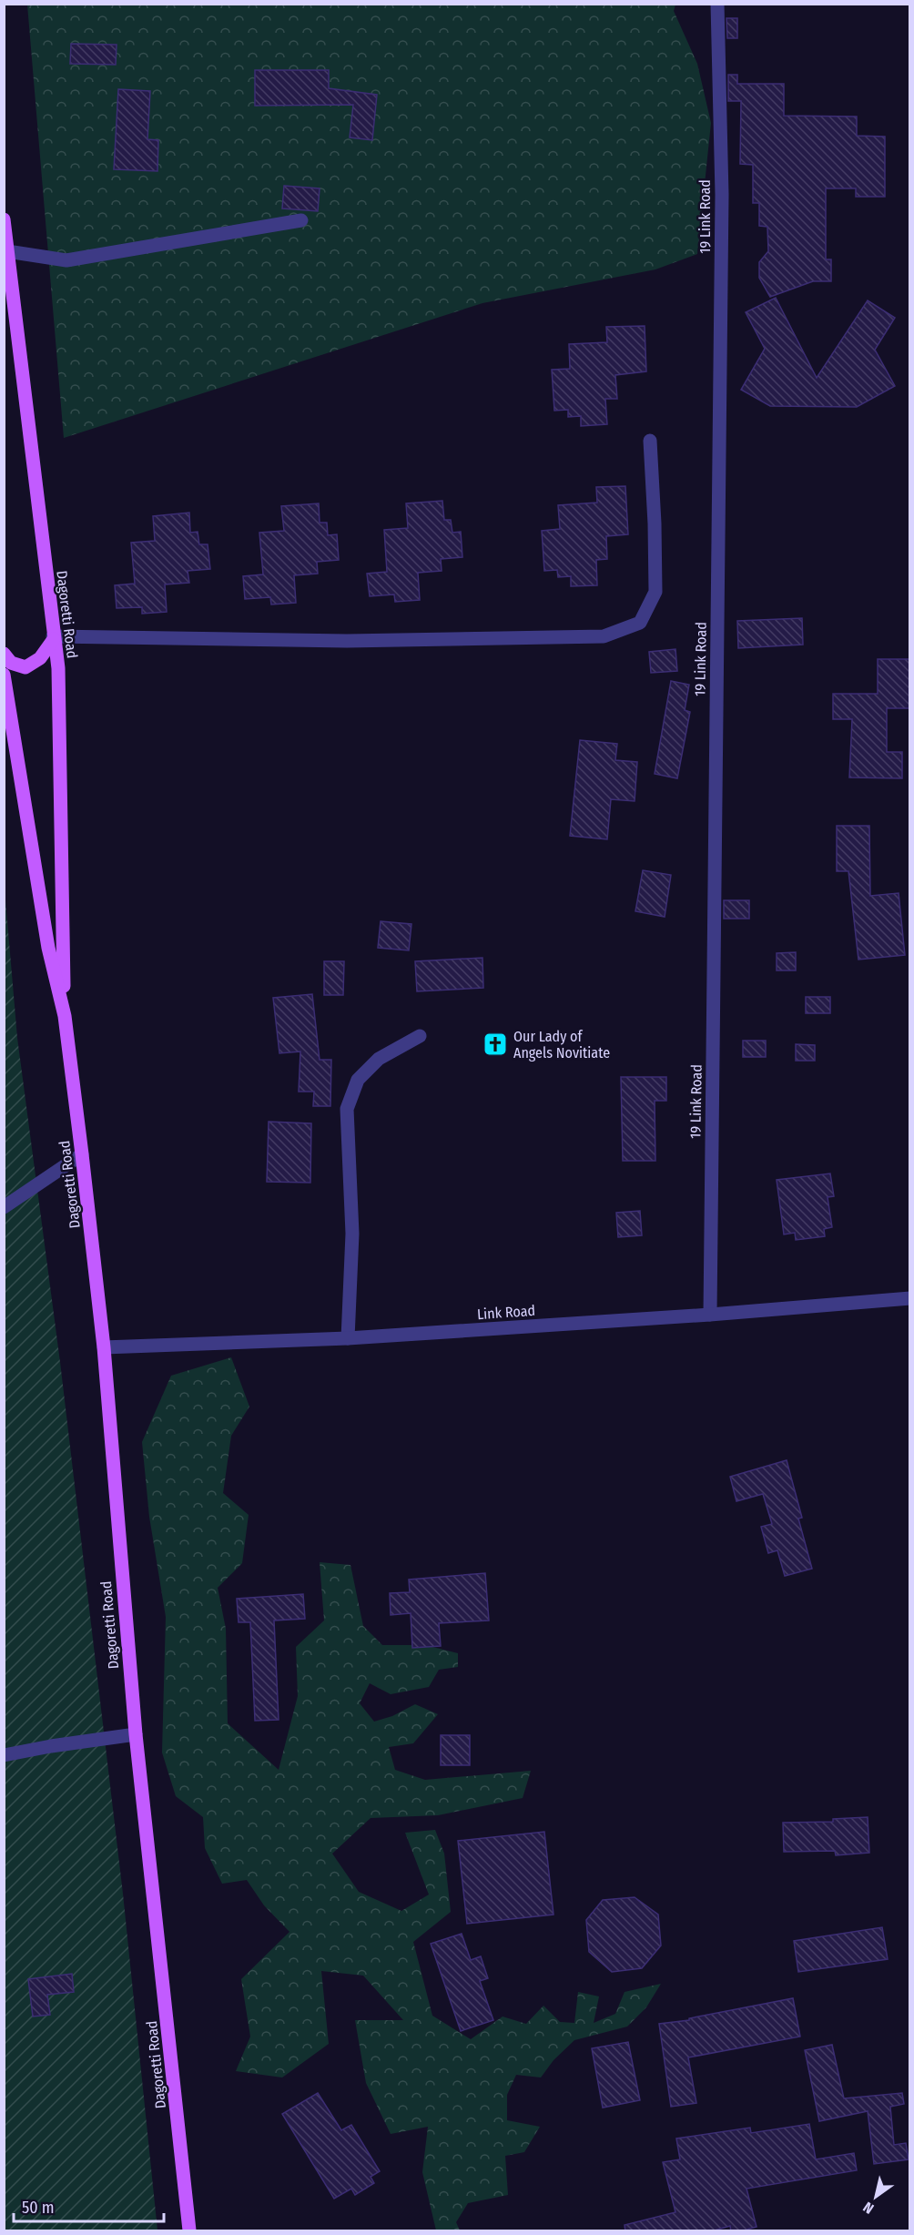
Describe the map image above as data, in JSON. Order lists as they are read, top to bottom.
{
  "streets": {
    "main road": ["Dagoretti Road"],
    "street": ["19 Link Road", "Link Road"]
  },
  "crossings": [
    ["19 Link Road", "Link Road"],
    ["Dagoretti Road", "Link Road"]
  ],
  "places": {
    "church": ["Our Lady of Angels Novitiate"]
  },
  "scale_bar": "50 m",
  "north": "bottom left"
}
